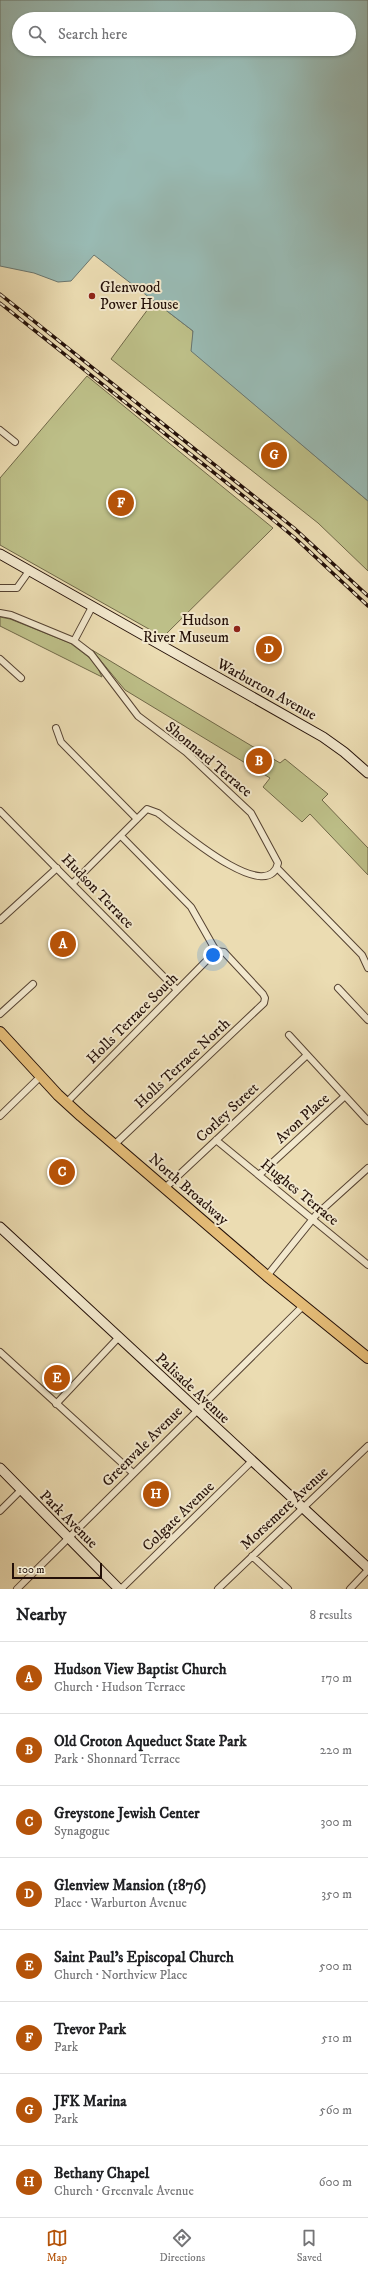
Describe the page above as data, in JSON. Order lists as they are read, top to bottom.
{
  "streets": {
    "main road": ["North Broadway"],
    "street": [
      "Warburton Avenue",
      "Shonnard Terrace",
      "Hudson Terrace",
      "Holls Terrace South",
      "Holls Terrace North",
      "Corley Street",
      "Avon Place",
      "Hughes Terrace",
      "Palisade Avenue",
      "Greenvale Avenue",
      "Morsemere Avenue",
      "Colgate Avenue",
      "Park Avenue"
    ]
  },
  "crossings": [
    ["Hudson Terrace", "Holls Terrace South"],
    ["Holls Terrace South", "Holls Terrace North"],
    ["Holls Terrace South", "North Broadway"],
    ["Holls Terrace North", "North Broadway"],
    ["Corley Street", "North Broadway"],
    ["Corley Street", "Hughes Terrace"],
    ["Avon Place", "Hughes Terrace"],
    ["North Broadway", "Greenvale Avenue"],
    ["Palisade Avenue", "Greenvale Avenue"],
    ["Palisade Avenue", "Morsemere Avenue"],
    ["Palisade Avenue", "Colgate Avenue"],
    ["Greenvale Avenue", "Park Avenue"],
    ["Colgate Avenue", "Park Avenue"]
  ],
  "places": ["Glenwood Power House", "Hudson River Museum"],
  "scale_bar": "100 m",
  "page": {
    "search": "Search here",
    "pins": [
      "G",
      "F",
      "D",
      "B",
      "A",
      "C",
      "E",
      "H"
    ],
    "scale": "100 m",
    "heading": ["Nearby", "8 results"],
    "list": [
      {
        "mark": "A",
        "name": "Hudson View Baptist Church",
        "note": "Church · Hudson Terrace",
        "value": "170 m"
      },
      {
        "mark": "B",
        "name": "Old Croton Aqueduct State Park",
        "note": "Park · Shonnard Terrace",
        "value": "220 m"
      },
      {
        "mark": "C",
        "name": "Greystone Jewish Center",
        "note": "Synagogue",
        "value": "300 m"
      },
      {
        "mark": "D",
        "name": "Glenview Mansion (1876)",
        "note": "Place · Warburton Avenue",
        "value": "350 m"
      },
      {
        "mark": "E",
        "name": "Saint Paul's Episcopal Church",
        "note": "Church · Northview Place",
        "value": "500 m"
      },
      {
        "mark": "F",
        "name": "Trevor Park",
        "note": "Park",
        "value": "510 m"
      },
      {
        "mark": "G",
        "name": "JFK Marina",
        "note": "Park",
        "value": "560 m"
      },
      {
        "mark": "H",
        "name": "Bethany Chapel",
        "note": "Church · Greenvale Avenue",
        "value": "600 m"
      }
    ],
    "nav": ["Map", "Directions", "Saved"]
  }
}
